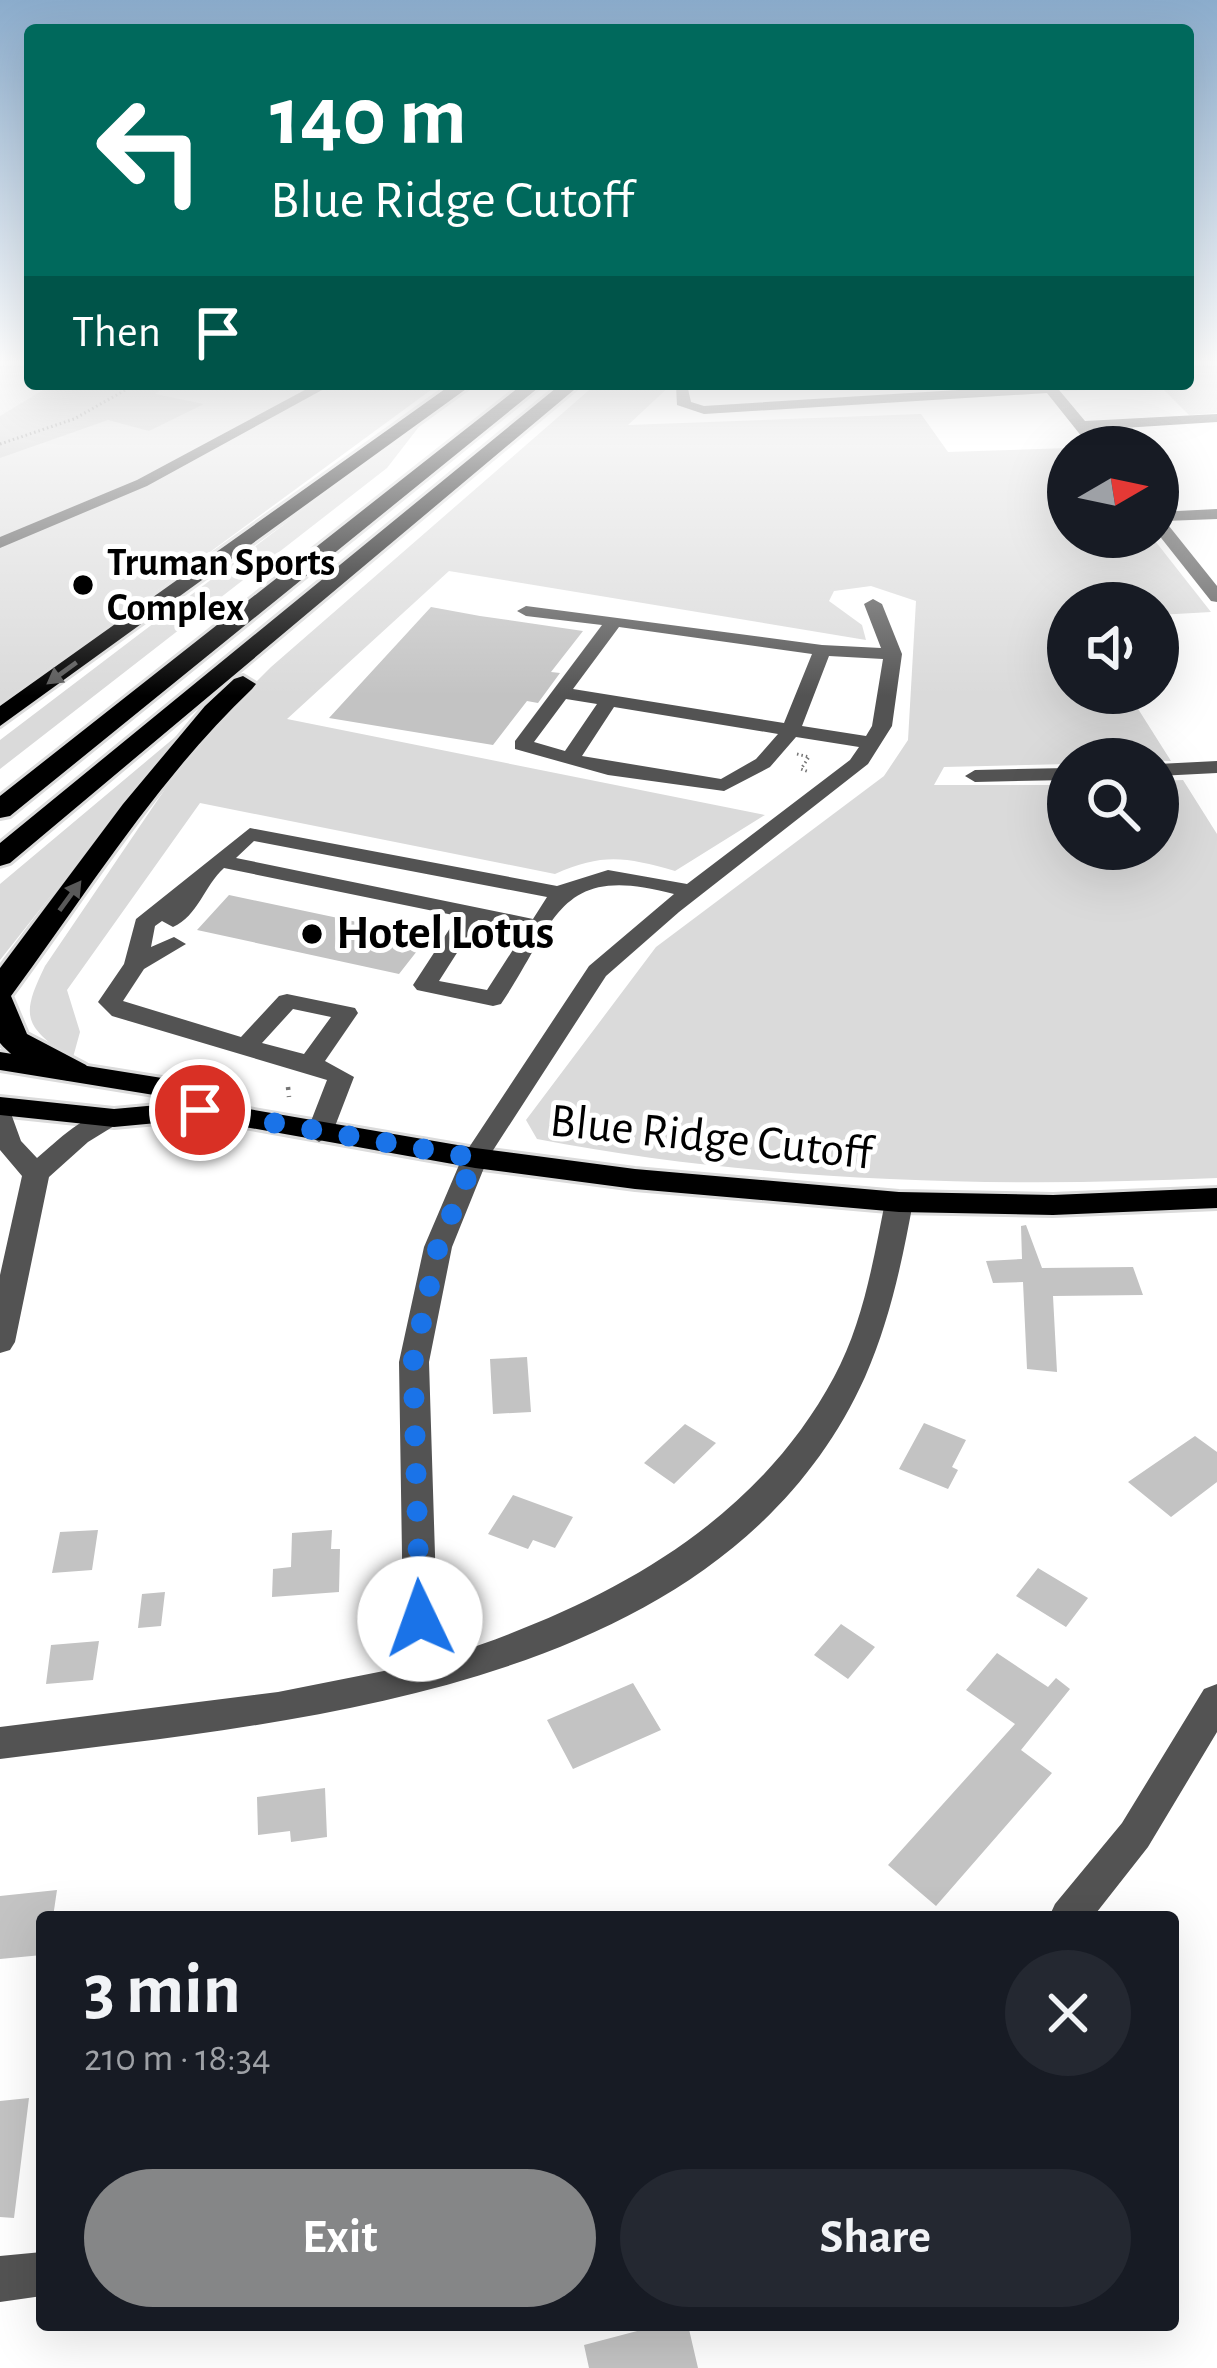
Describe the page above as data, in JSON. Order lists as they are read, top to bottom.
{
  "streets": {
    "main road": ["Blue Ridge Cutoff"]
  },
  "places": ["Truman Sports Complex", "Hotel Lotus"],
  "north": "right",
  "page": {
    "turn": ["140 m", "Blue Ridge Cutoff"],
    "then": "Then",
    "heading": ["3 min", "210 m · 18:34"],
    "buttons": ["Exit", "Share"]
  }
}
